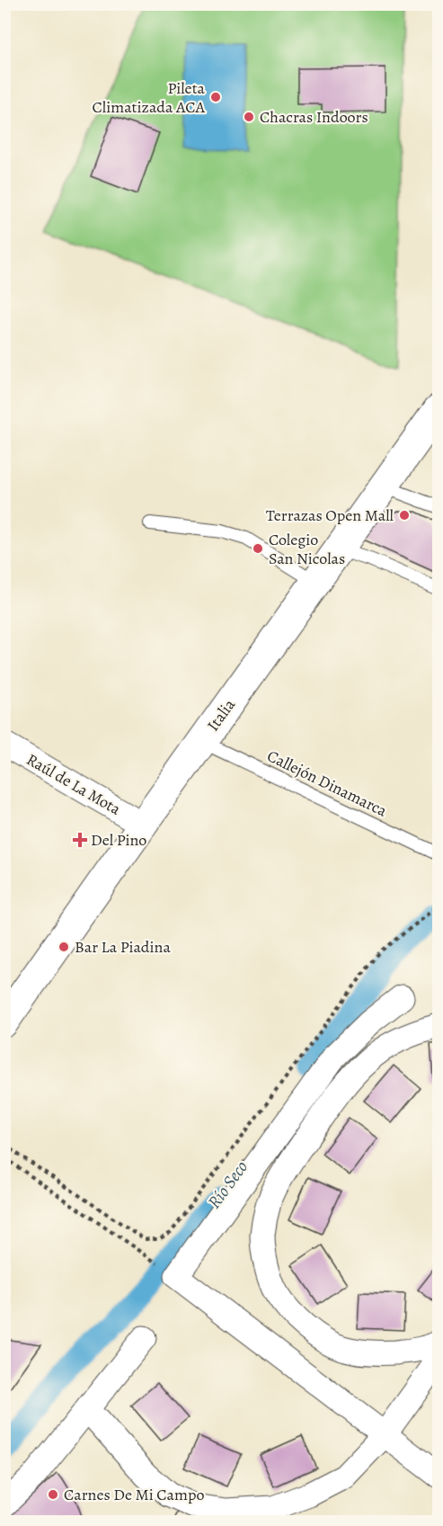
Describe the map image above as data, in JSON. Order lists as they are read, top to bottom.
{
  "streets": {
    "main road": ["Italia"],
    "street": ["Raúl de La Mota"],
    "lane": ["Callejón Dinamarca"]
  },
  "crossings": [
    ["Italia", "Callejón Dinamarca"],
    ["Italia", "Raúl de La Mota"]
  ],
  "water": ["Río Seco"],
  "places": {
    "other": [
      "Pileta Climatizada ACA",
      "Chacras Indoors",
      "Terrazas Open Mall",
      "Colegio San Nicolas",
      "Bar La Piadina",
      "Carnes De Mi Campo"
    ],
    "health": ["Del Pino"]
  }
}
